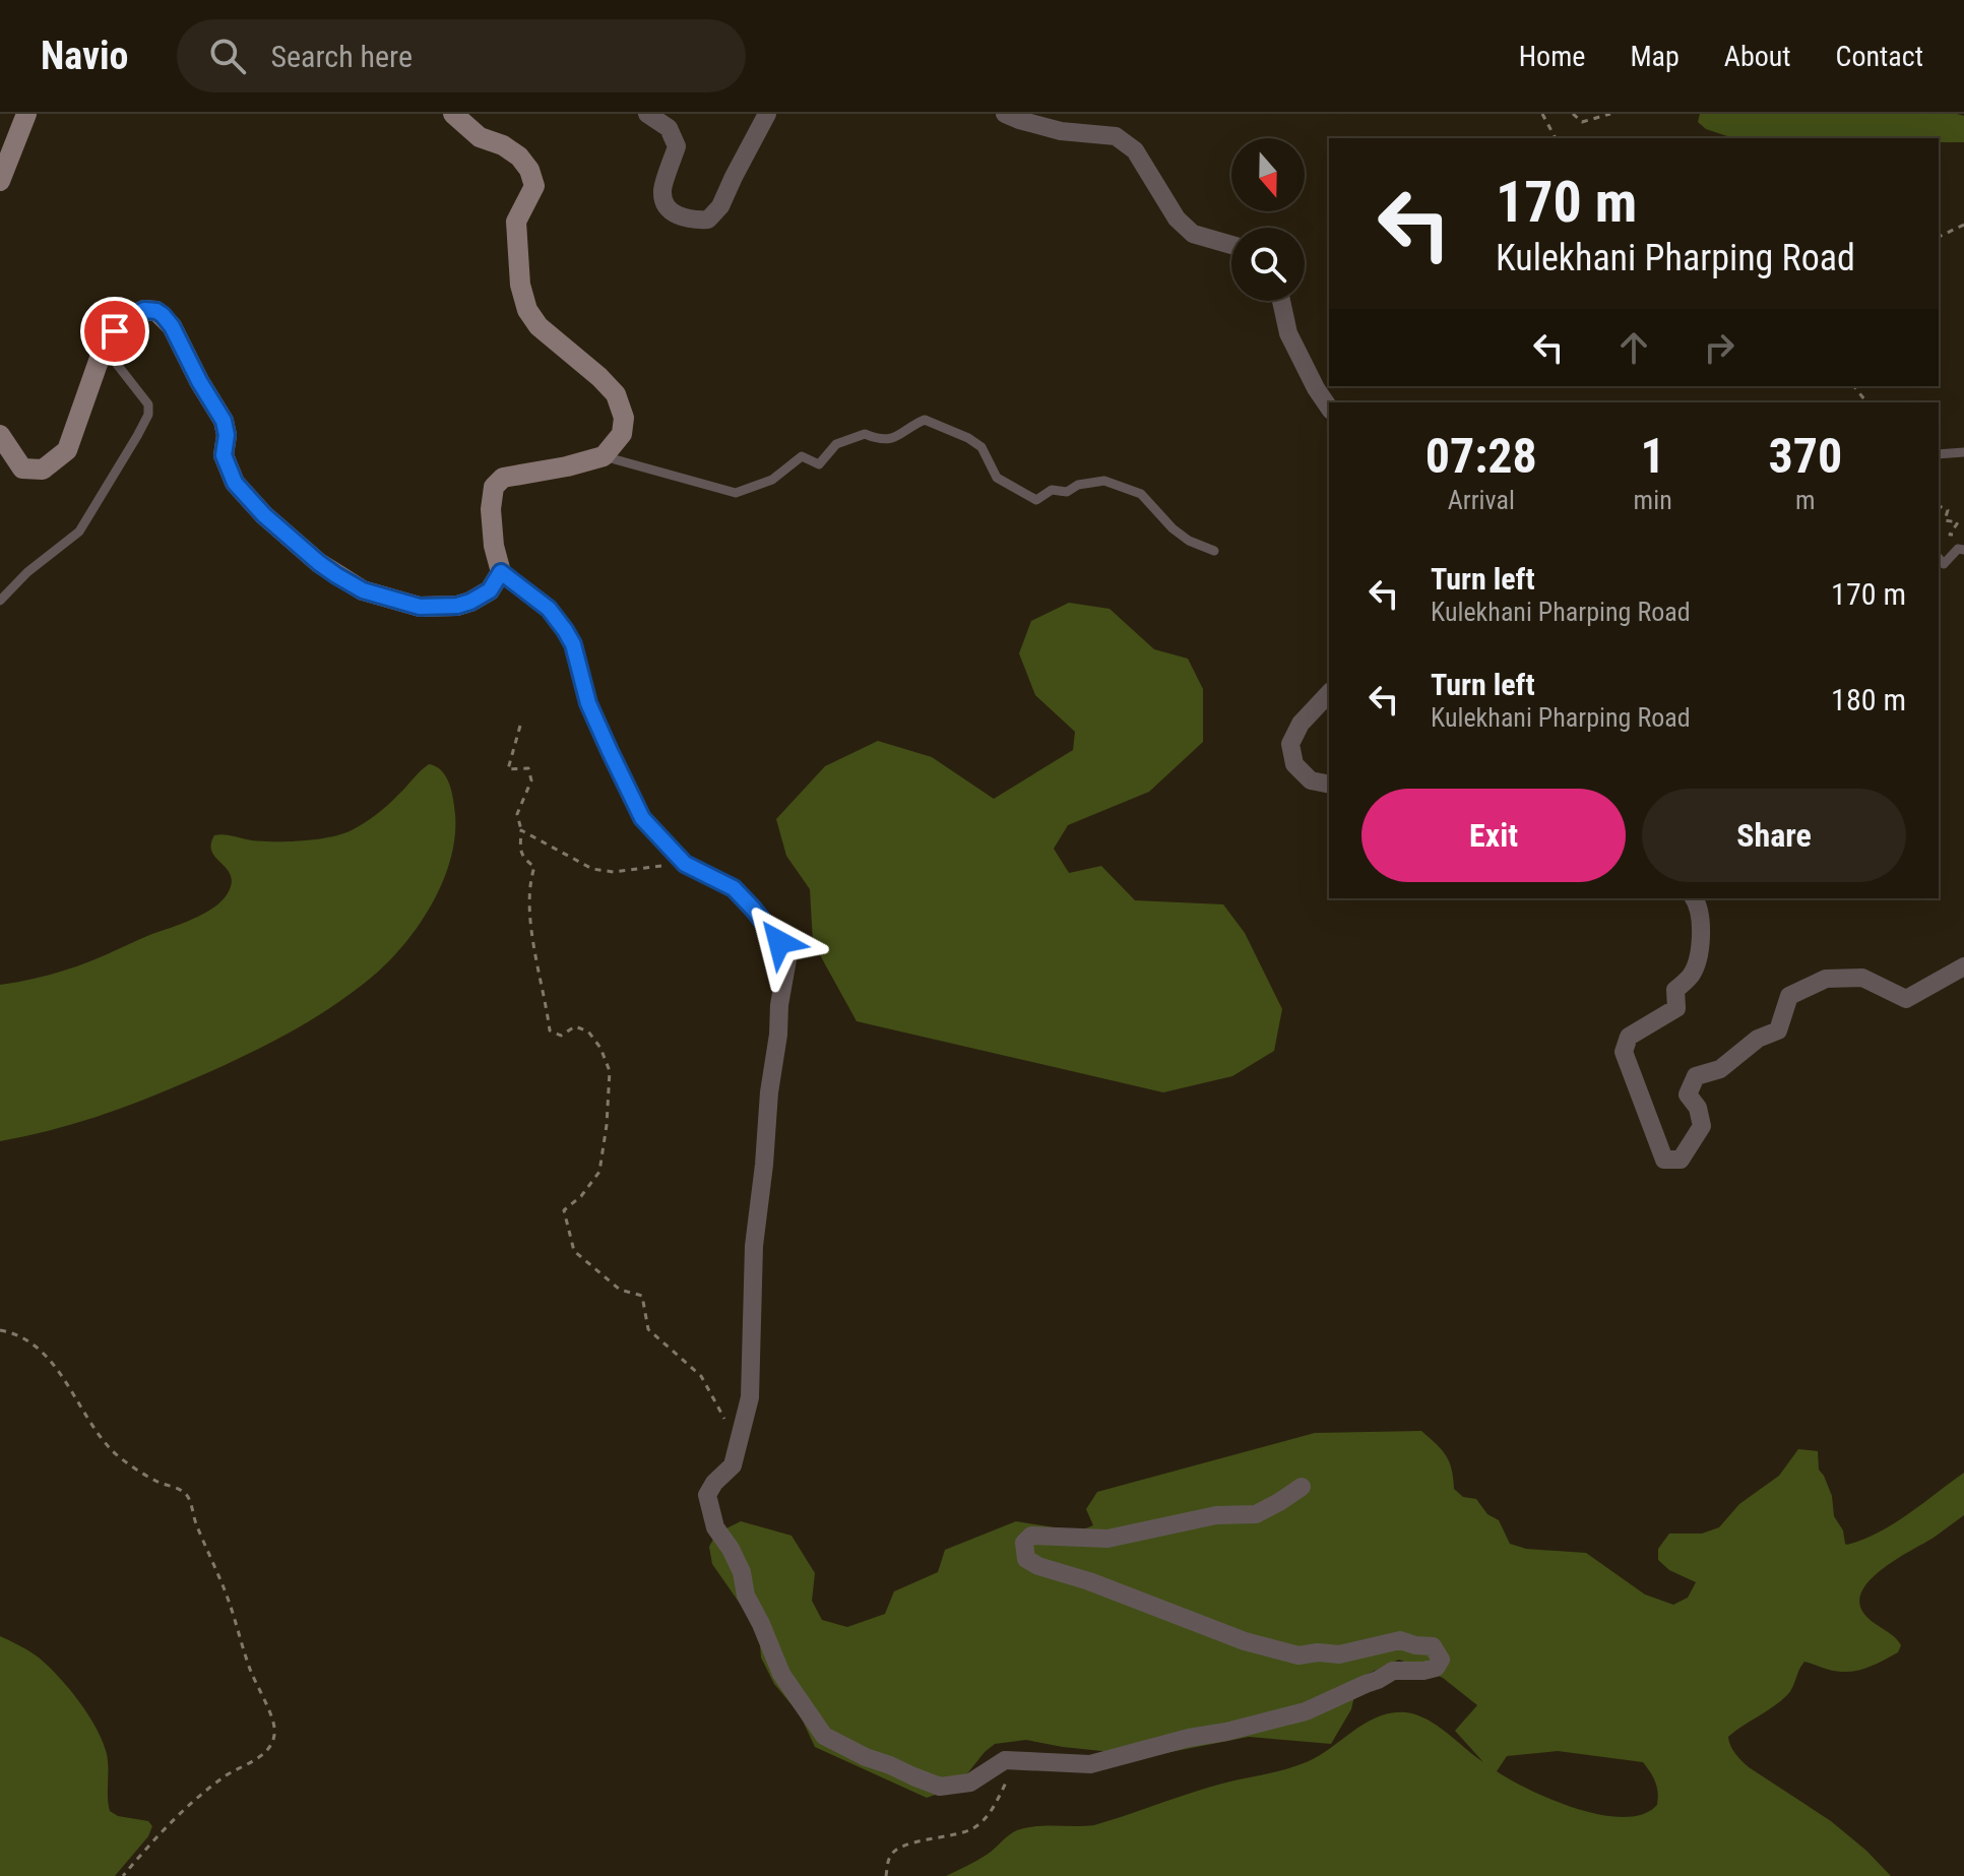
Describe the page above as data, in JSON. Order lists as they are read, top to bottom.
{
  "north": "bottom",
  "page": {
    "header": "Navio",
    "search": "Search here",
    "nav": [
      "Home",
      "Map",
      "About",
      "Contact"
    ],
    "turn": ["170 m", "Kulekhani Pharping Road"],
    "eta": [
      "07:28",
      "Arrival",
      "1",
      "min",
      "370",
      "m"
    ],
    "list": [
      {
        "name": "Turn left",
        "note": "Kulekhani Pharping Road",
        "value": "170 m"
      },
      {
        "name": "Turn left",
        "note": "Kulekhani Pharping Road",
        "value": "180 m"
      }
    ],
    "buttons": ["Exit", "Share"]
  }
}
